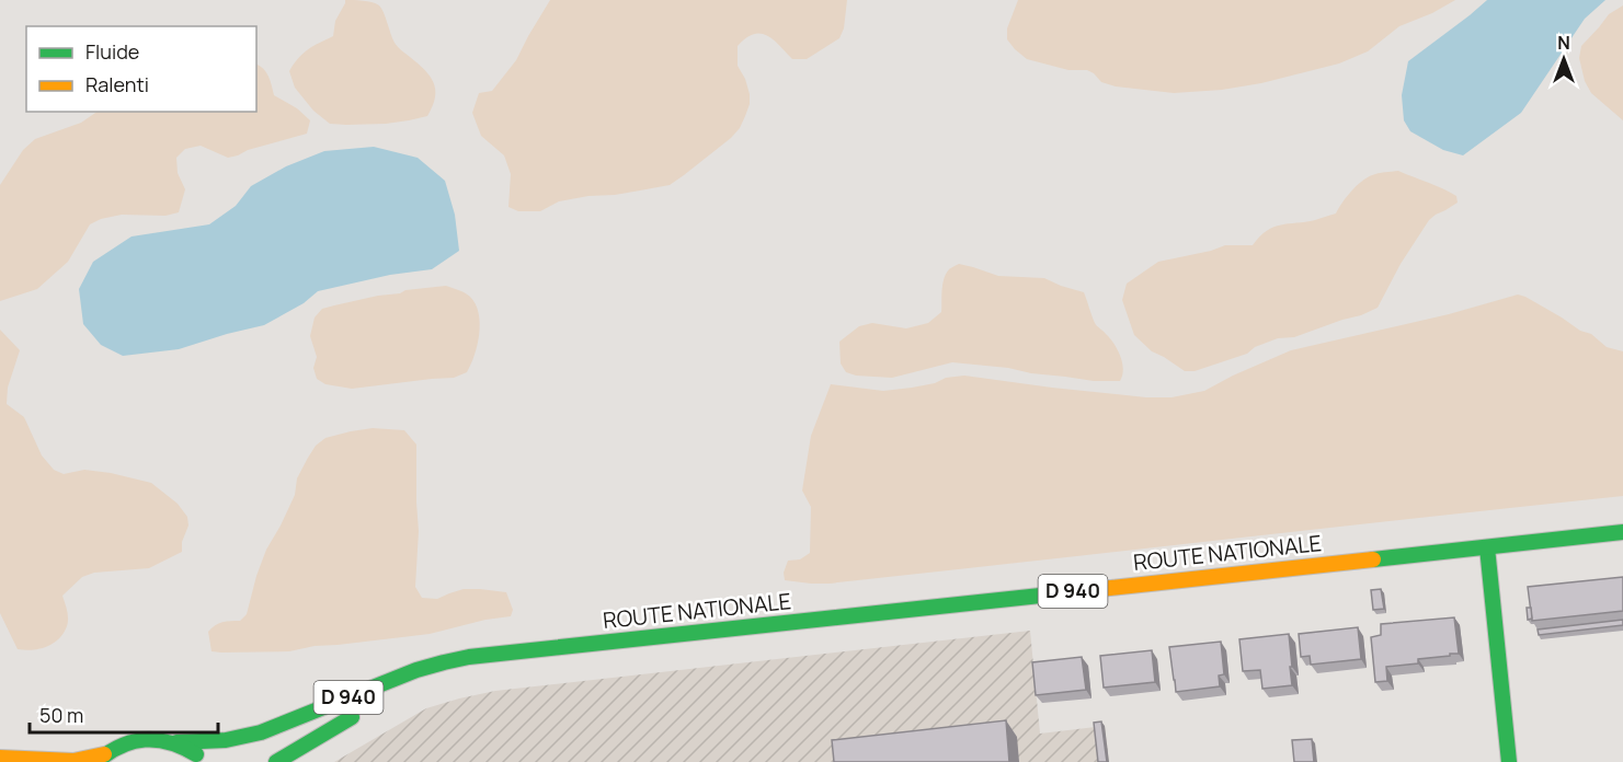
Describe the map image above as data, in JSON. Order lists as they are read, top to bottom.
{
  "streets": {
    "main road": ["ROUTE NATIONALE", "D 940"]
  },
  "crossings": [
    ["ROUTE NATIONALE", "D 940"]
  ],
  "legend": ["Fluide", "Ralenti"],
  "scale_bar": "50 m",
  "north": "top"
}
